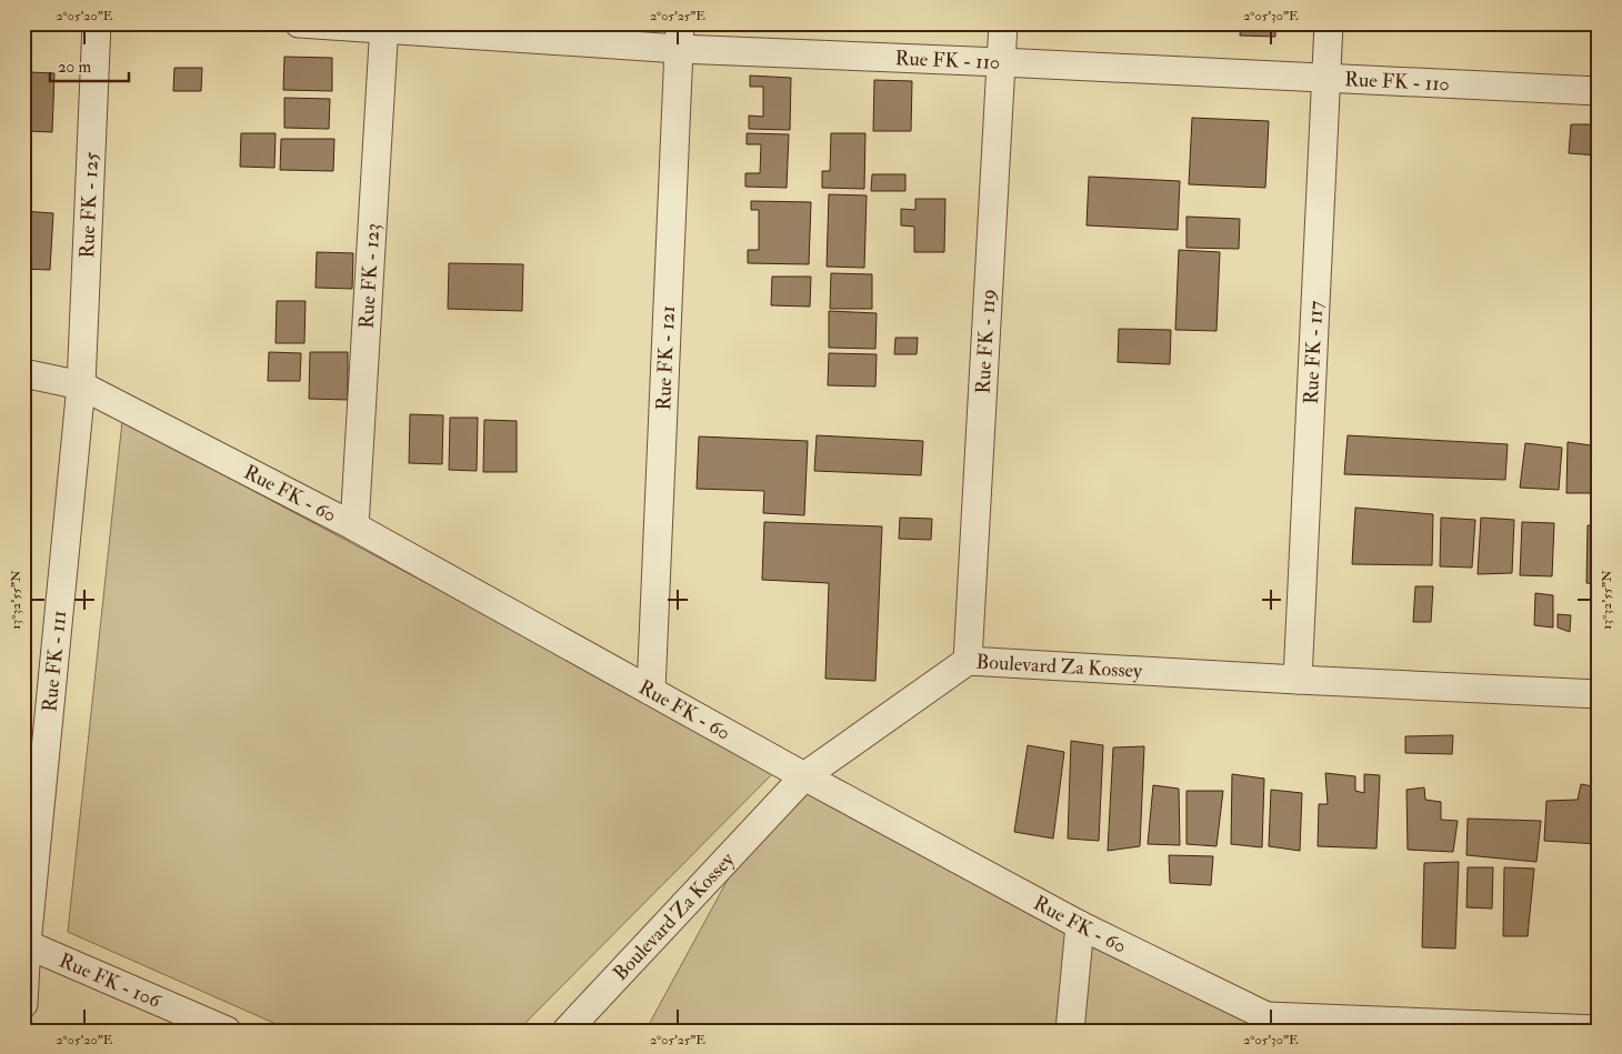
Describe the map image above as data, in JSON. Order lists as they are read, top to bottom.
{
  "streets": {
    "street": [
      "Rue FK - 110",
      "Rue FK - 125",
      "Rue FK - 123",
      "Rue FK - 119",
      "Rue FK - 117",
      "Rue FK - 121",
      "Rue FK - 60",
      "Rue FK - 111",
      "Boulevard Za Kossey",
      "Rue FK - 106"
    ]
  },
  "crossings": [
    ["Rue FK - 110", "Rue FK - 123"],
    ["Rue FK - 110", "Rue FK - 119"],
    ["Rue FK - 110", "Rue FK - 117"],
    ["Rue FK - 110", "Rue FK - 121"],
    ["Rue FK - 125", "Rue FK - 60"],
    ["Rue FK - 125", "Rue FK - 111"],
    ["Rue FK - 123", "Rue FK - 60"],
    ["Rue FK - 119", "Boulevard Za Kossey"],
    ["Rue FK - 117", "Boulevard Za Kossey"],
    ["Rue FK - 121", "Rue FK - 60"],
    ["Rue FK - 60", "Rue FK - 111"],
    ["Rue FK - 60", "Boulevard Za Kossey"],
    ["Rue FK - 111", "Rue FK - 106"]
  ],
  "scale_bar": "20 m",
  "coordinates": [
    "2°05'20\"E",
    "2°05'25\"E",
    "2°05'30\"E",
    "13°32'55\"N"
  ]
}
